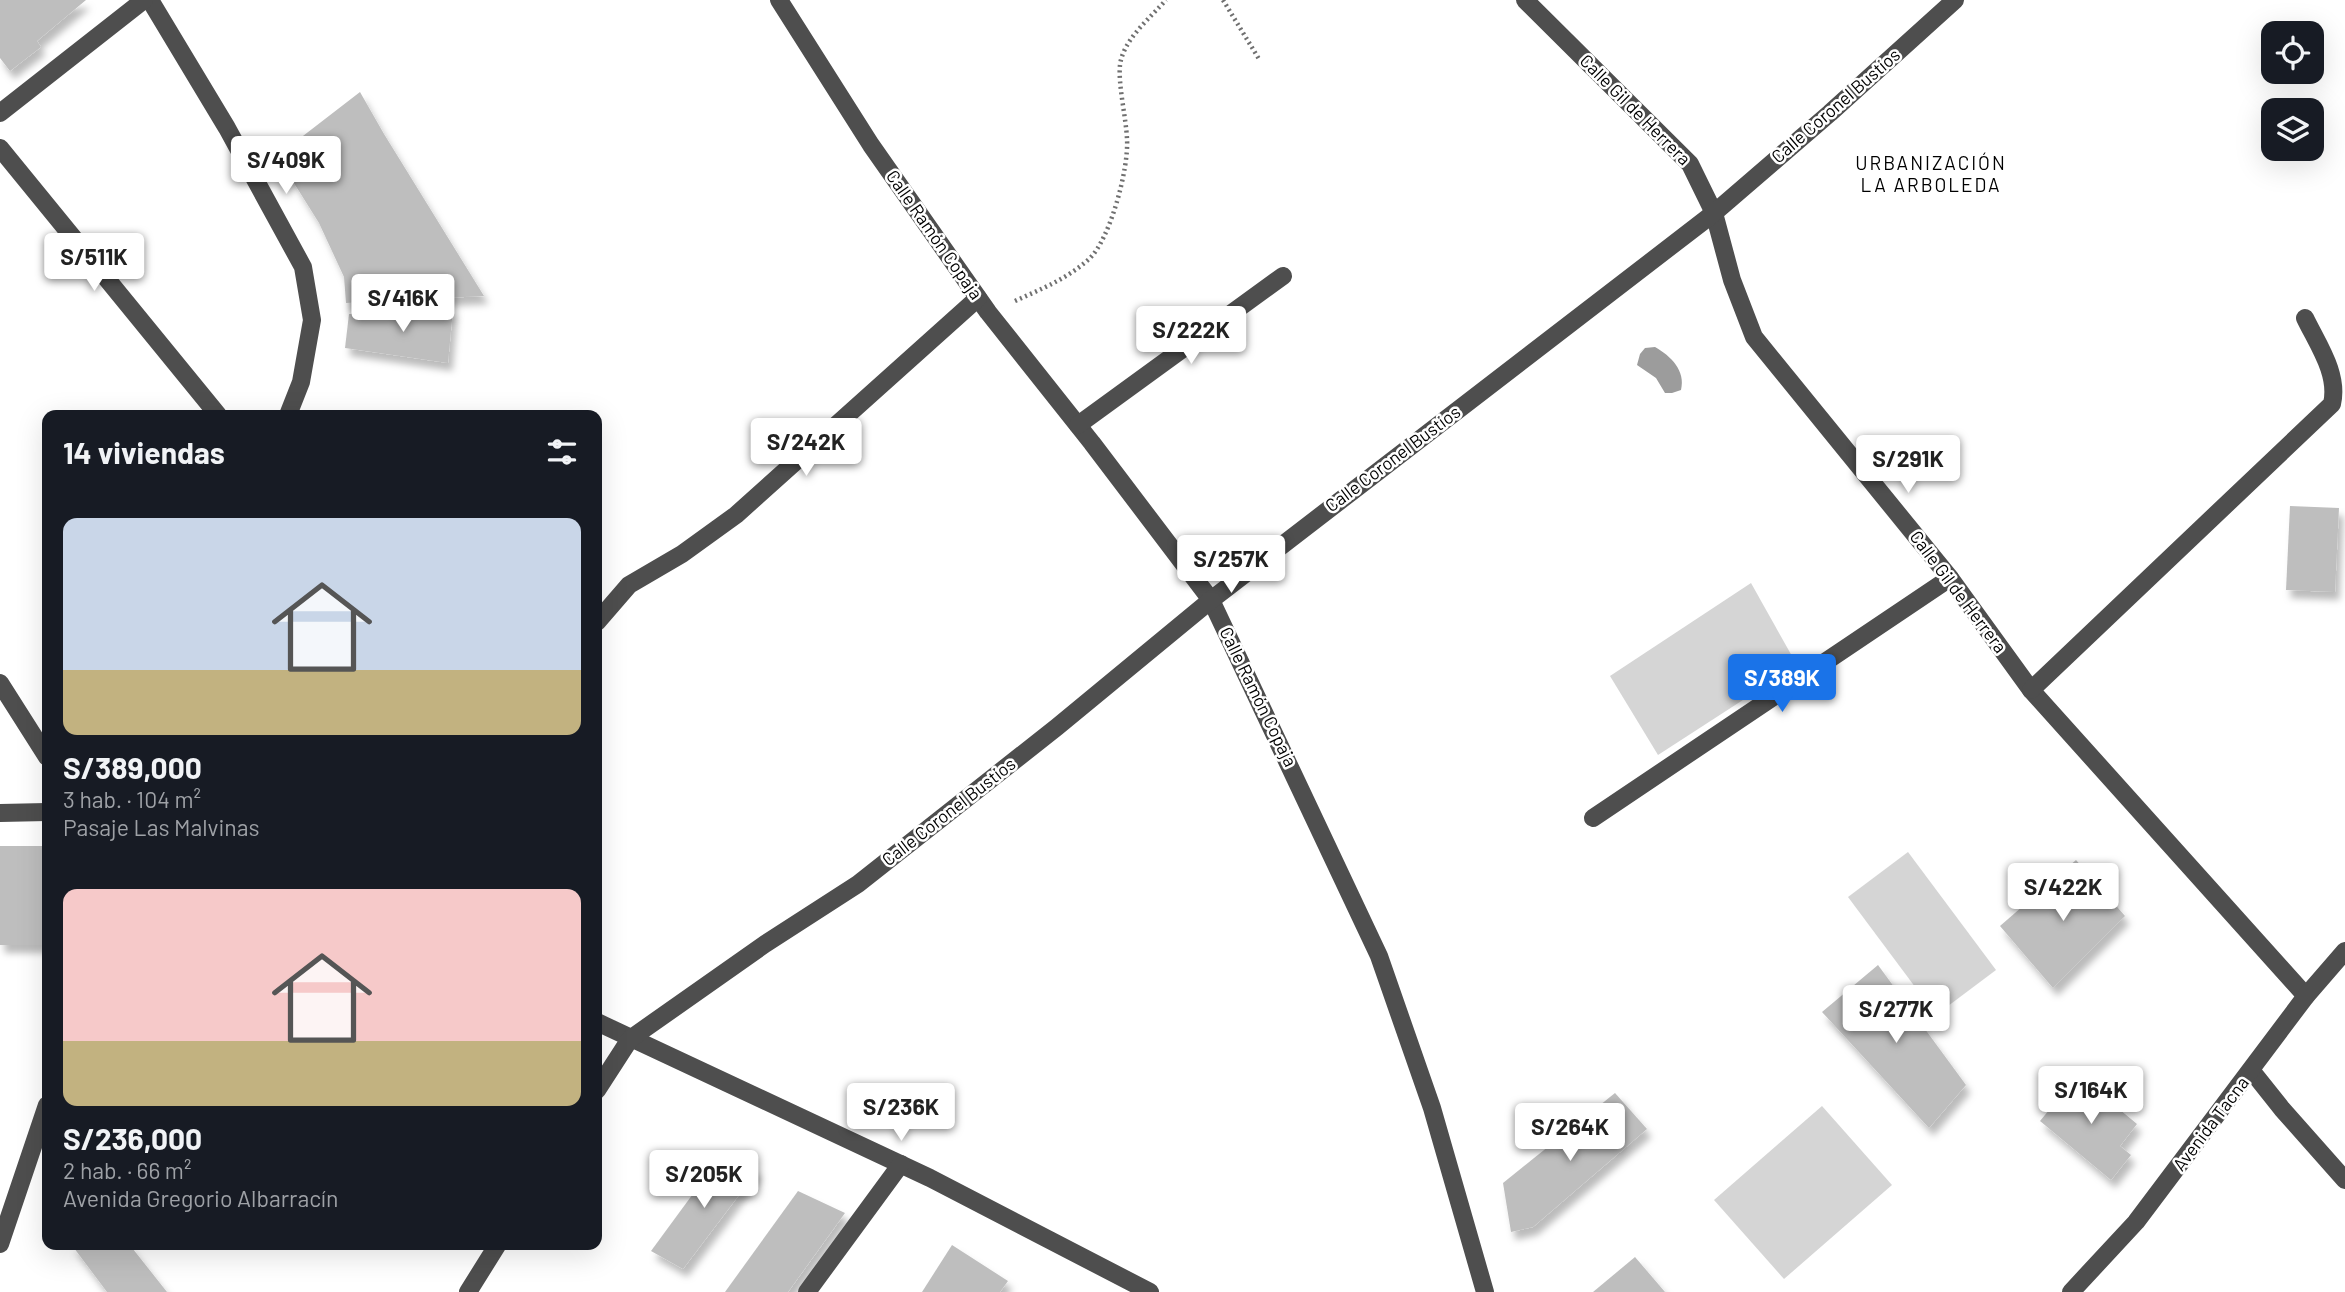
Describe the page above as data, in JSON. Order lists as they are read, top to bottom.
{
  "streets": {
    "street": [
      "Calle Coronel Bustíos",
      "Calle Gil de Herrera",
      "Calle Ramón Copaja",
      "Avenida Tacna"
    ]
  },
  "crossings": [
    ["Calle Coronel Bustíos", "Calle Gil de Herrera"],
    ["Calle Coronel Bustíos", "Calle Ramón Copaja"],
    ["Calle Gil de Herrera", "Avenida Tacna"]
  ],
  "districts": ["URBANIZACIÓN LA ARBOLEDA"],
  "page": {
    "price": [
      "S/409K",
      "S/511K",
      "S/416K",
      "S/222K",
      "S/242K",
      "S/291K",
      "S/257K",
      "S/389K",
      "S/422K",
      "S/277K",
      "S/164K",
      "S/236K",
      "S/264K",
      "S/205K"
    ],
    "heading": "14 viviendas",
    "list": [
      {
        "name": "S/389,000",
        "note": "3 hab. · 104 m² · Pasaje Las Malvinas"
      },
      {
        "name": "S/236,000",
        "note": "2 hab. · 66 m² · Avenida Gregorio Albarracín"
      }
    ]
  }
}
